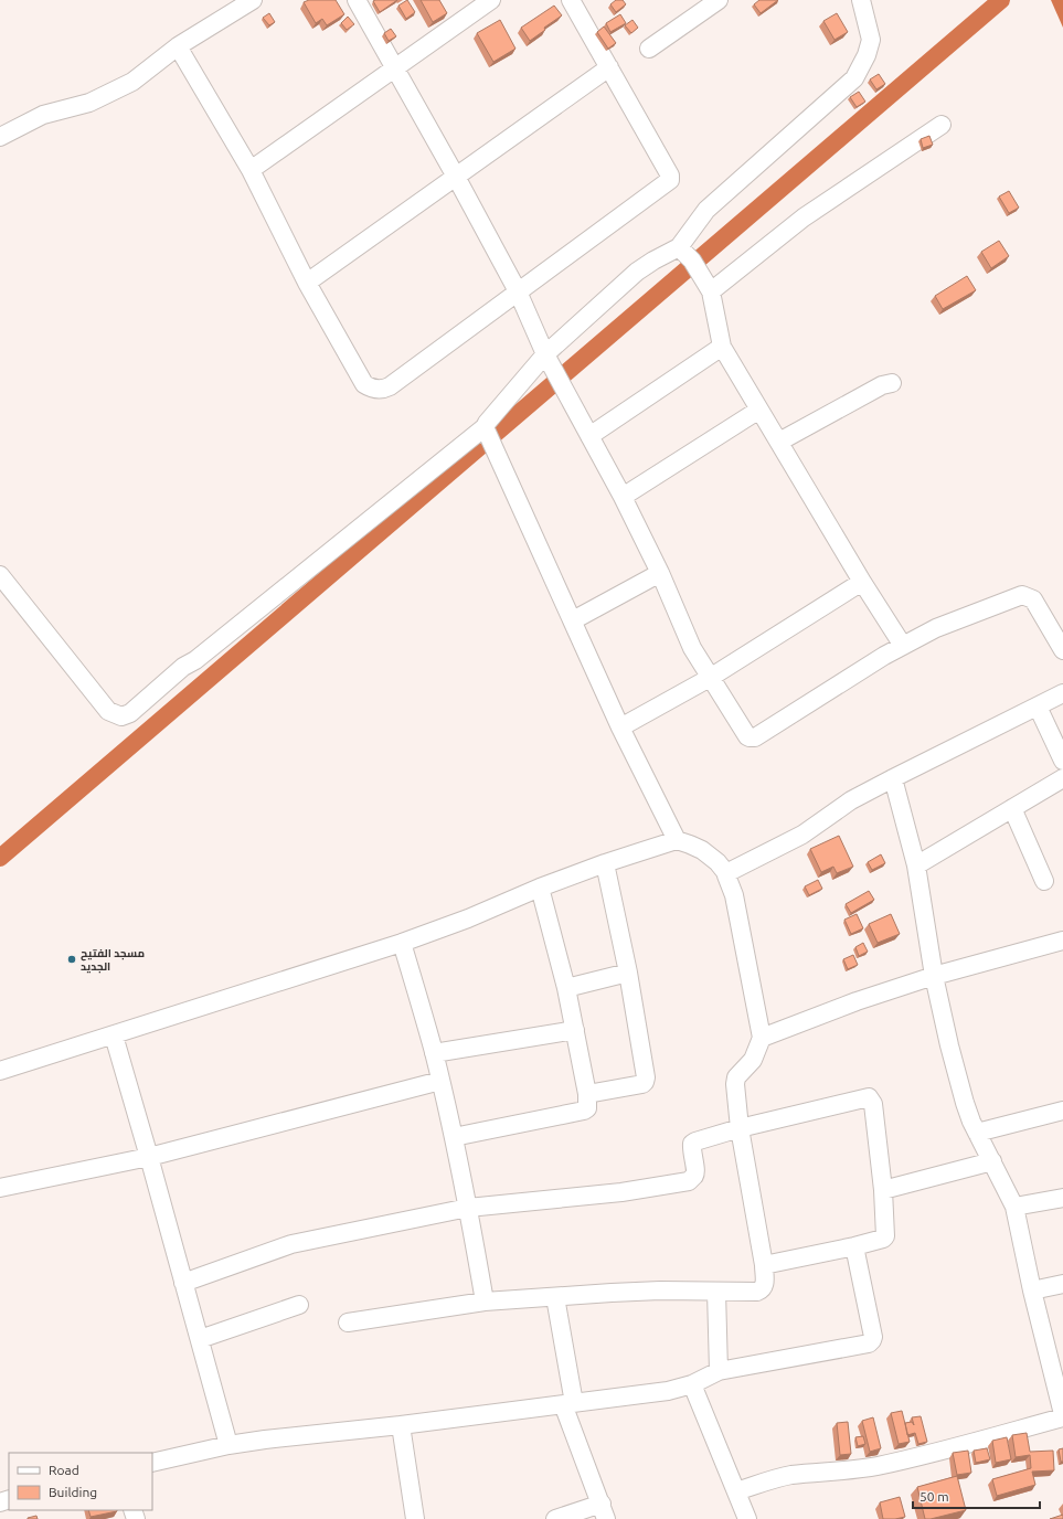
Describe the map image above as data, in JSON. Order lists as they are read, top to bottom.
{
  "places": ["مسجد الفتيح الجديد"],
  "legend": ["Road", "Building"],
  "scale_bar": "50 m"
}
